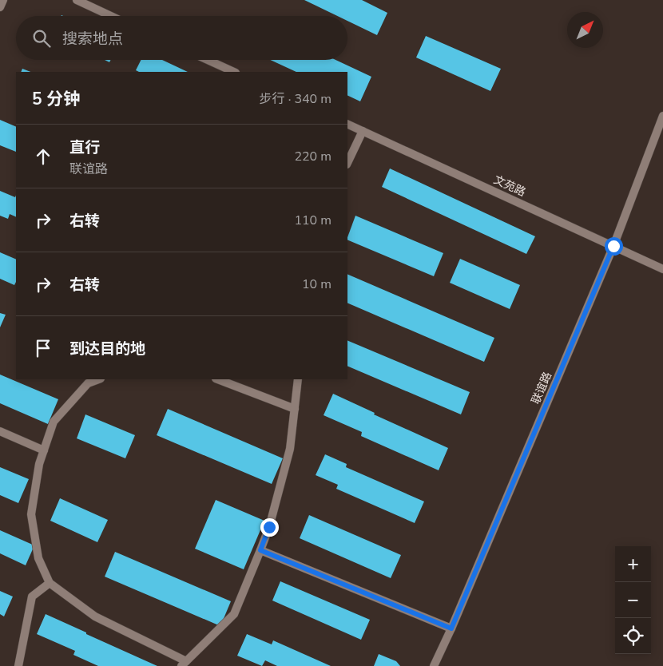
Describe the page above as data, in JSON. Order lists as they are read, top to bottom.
{
  "streets": {
    "street": ["文苑路", "联谊路"]
  },
  "crossings": [
    ["文苑路", "联谊路"]
  ],
  "north": "top right",
  "page": {
    "search": "搜索地点",
    "heading": ["5 分钟", "步行 · 340 m"],
    "list": [
      ["直行", "联谊路", "220 m"],
      ["右转", "110 m"],
      ["右转", "10 m"],
      "到达目的地"
    ],
    "map_buttons": ["+", "−"]
  }
}
